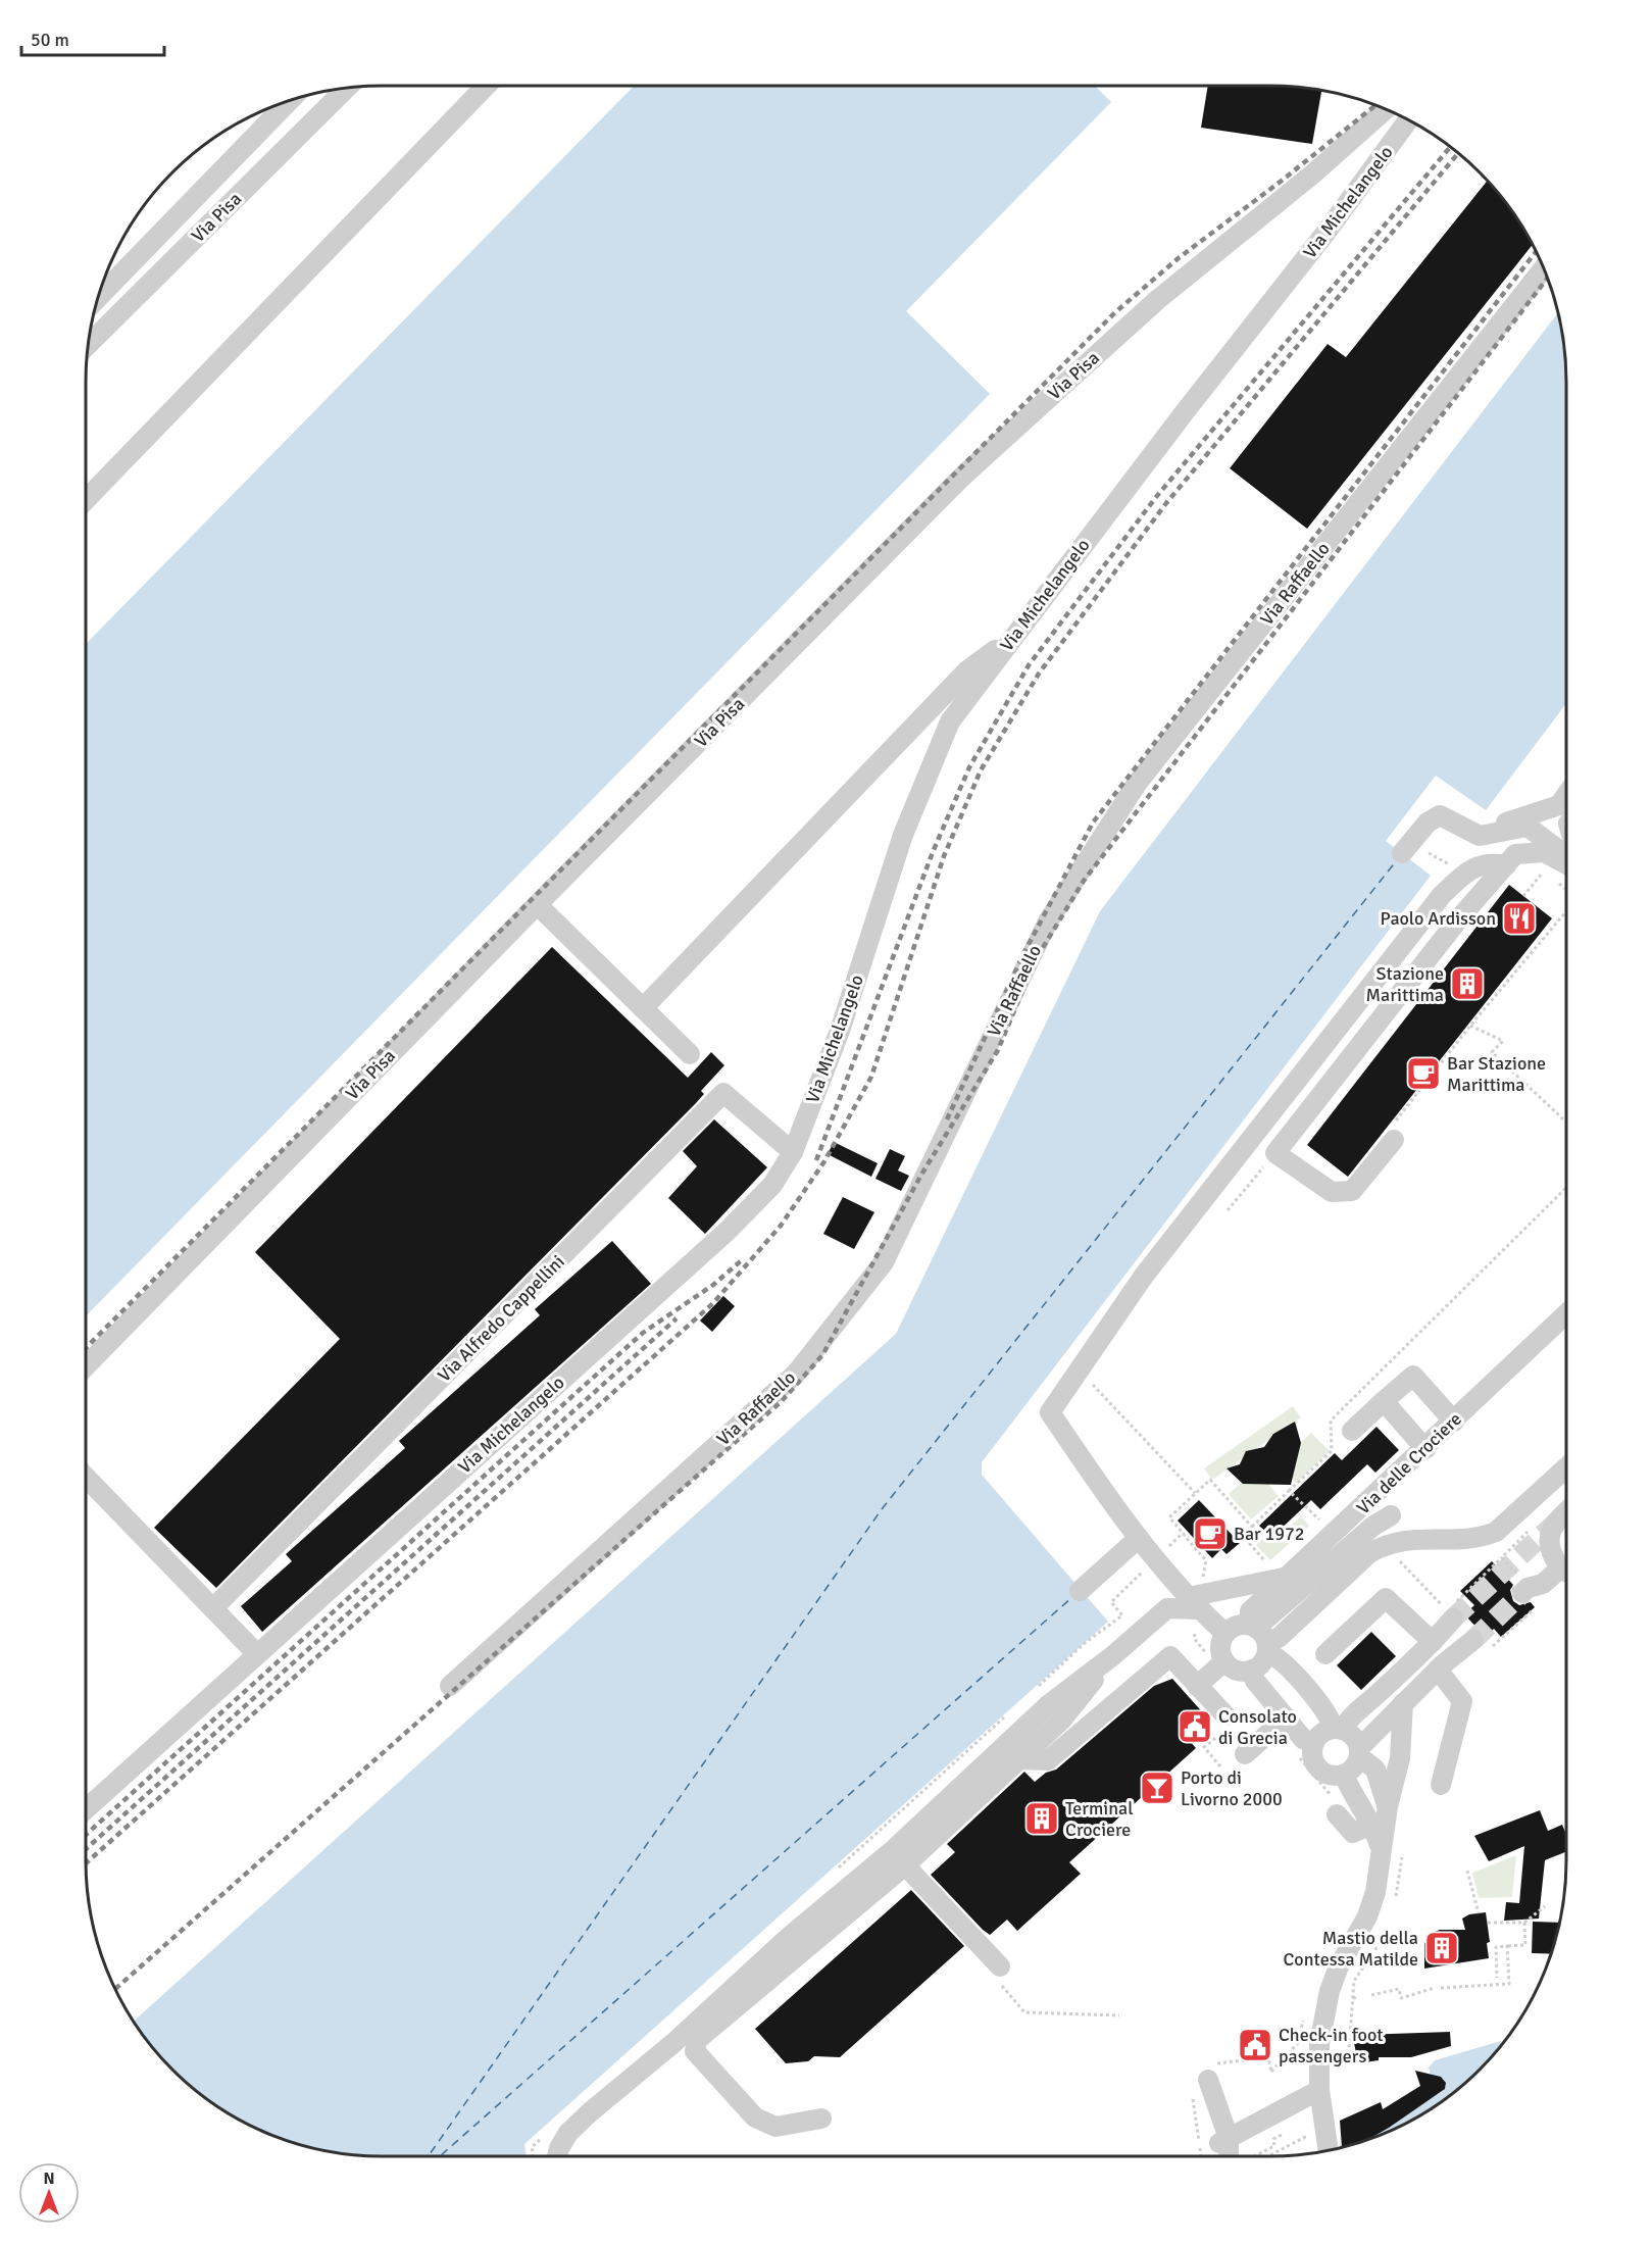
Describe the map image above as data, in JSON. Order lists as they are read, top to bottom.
{
  "streets": {
    "street": [
      "Via Michelangelo",
      "Via Pisa",
      "Via Raffaello",
      "Via Alfredo Cappellini",
      "Via delle Crociere"
    ]
  },
  "crossings": [
    ["Via Michelangelo", "Via Alfredo Cappellini"]
  ],
  "places": {
    "restaurant": ["Paolo Ardisson"],
    "building": ["Stazione Marittima", "Terminal Crociere", "Mastio della Contessa Matilde"],
    "cafe": ["Bar Stazione Marittima", "Bar 1972"],
    "public building": ["Consolato di Grecia", "Check-in foot passengers"],
    "bar": ["Porto di Livorno 2000"]
  },
  "scale_bar": "50 m",
  "north": "top"
}
